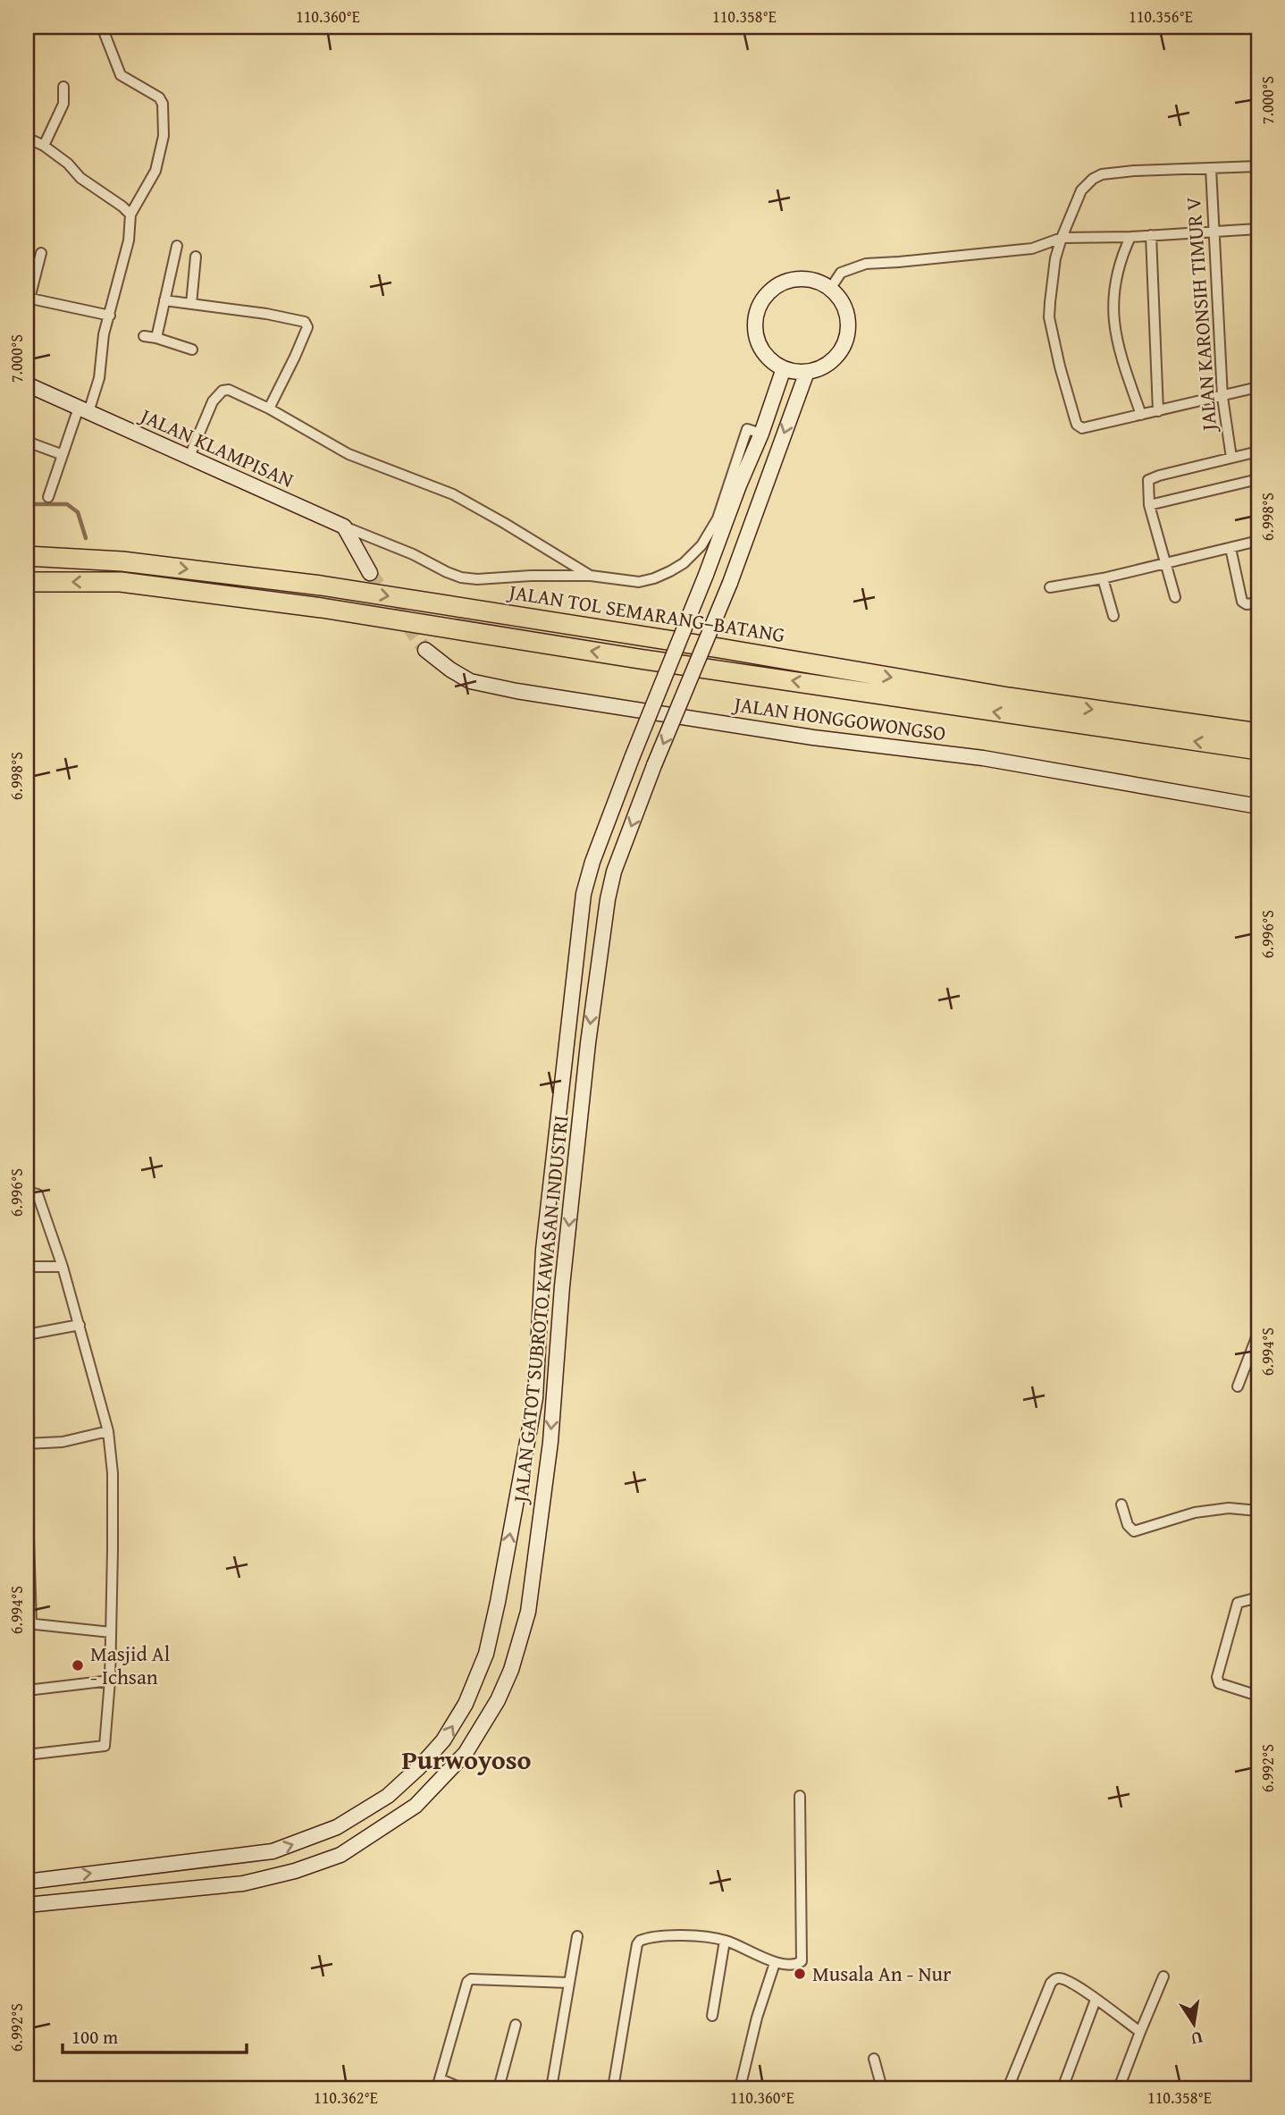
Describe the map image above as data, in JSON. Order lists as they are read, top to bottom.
{
  "streets": {
    "highway": ["JALAN TOL SEMARANG–BATANG"],
    "street": [
      "JALAN KARONSIH TIMUR V",
      "JALAN KLAMPISAN",
      "JALAN HONGGOWONGSO",
      "JALAN GATOT SUBROTO KAWASAN INDUSTRI"
    ]
  },
  "districts": ["Purwoyoso"],
  "places": ["Masjid Al - Ichsan", "Musala An - Nur"],
  "scale_bar": "100 m",
  "north": "bottom",
  "coordinates": [
    "110.360°E",
    "110.358°E",
    "110.356°E",
    "7.000°S",
    "6.998°S",
    "6.996°S",
    "6.994°S",
    "6.992°S",
    "110.362°E"
  ]
}
